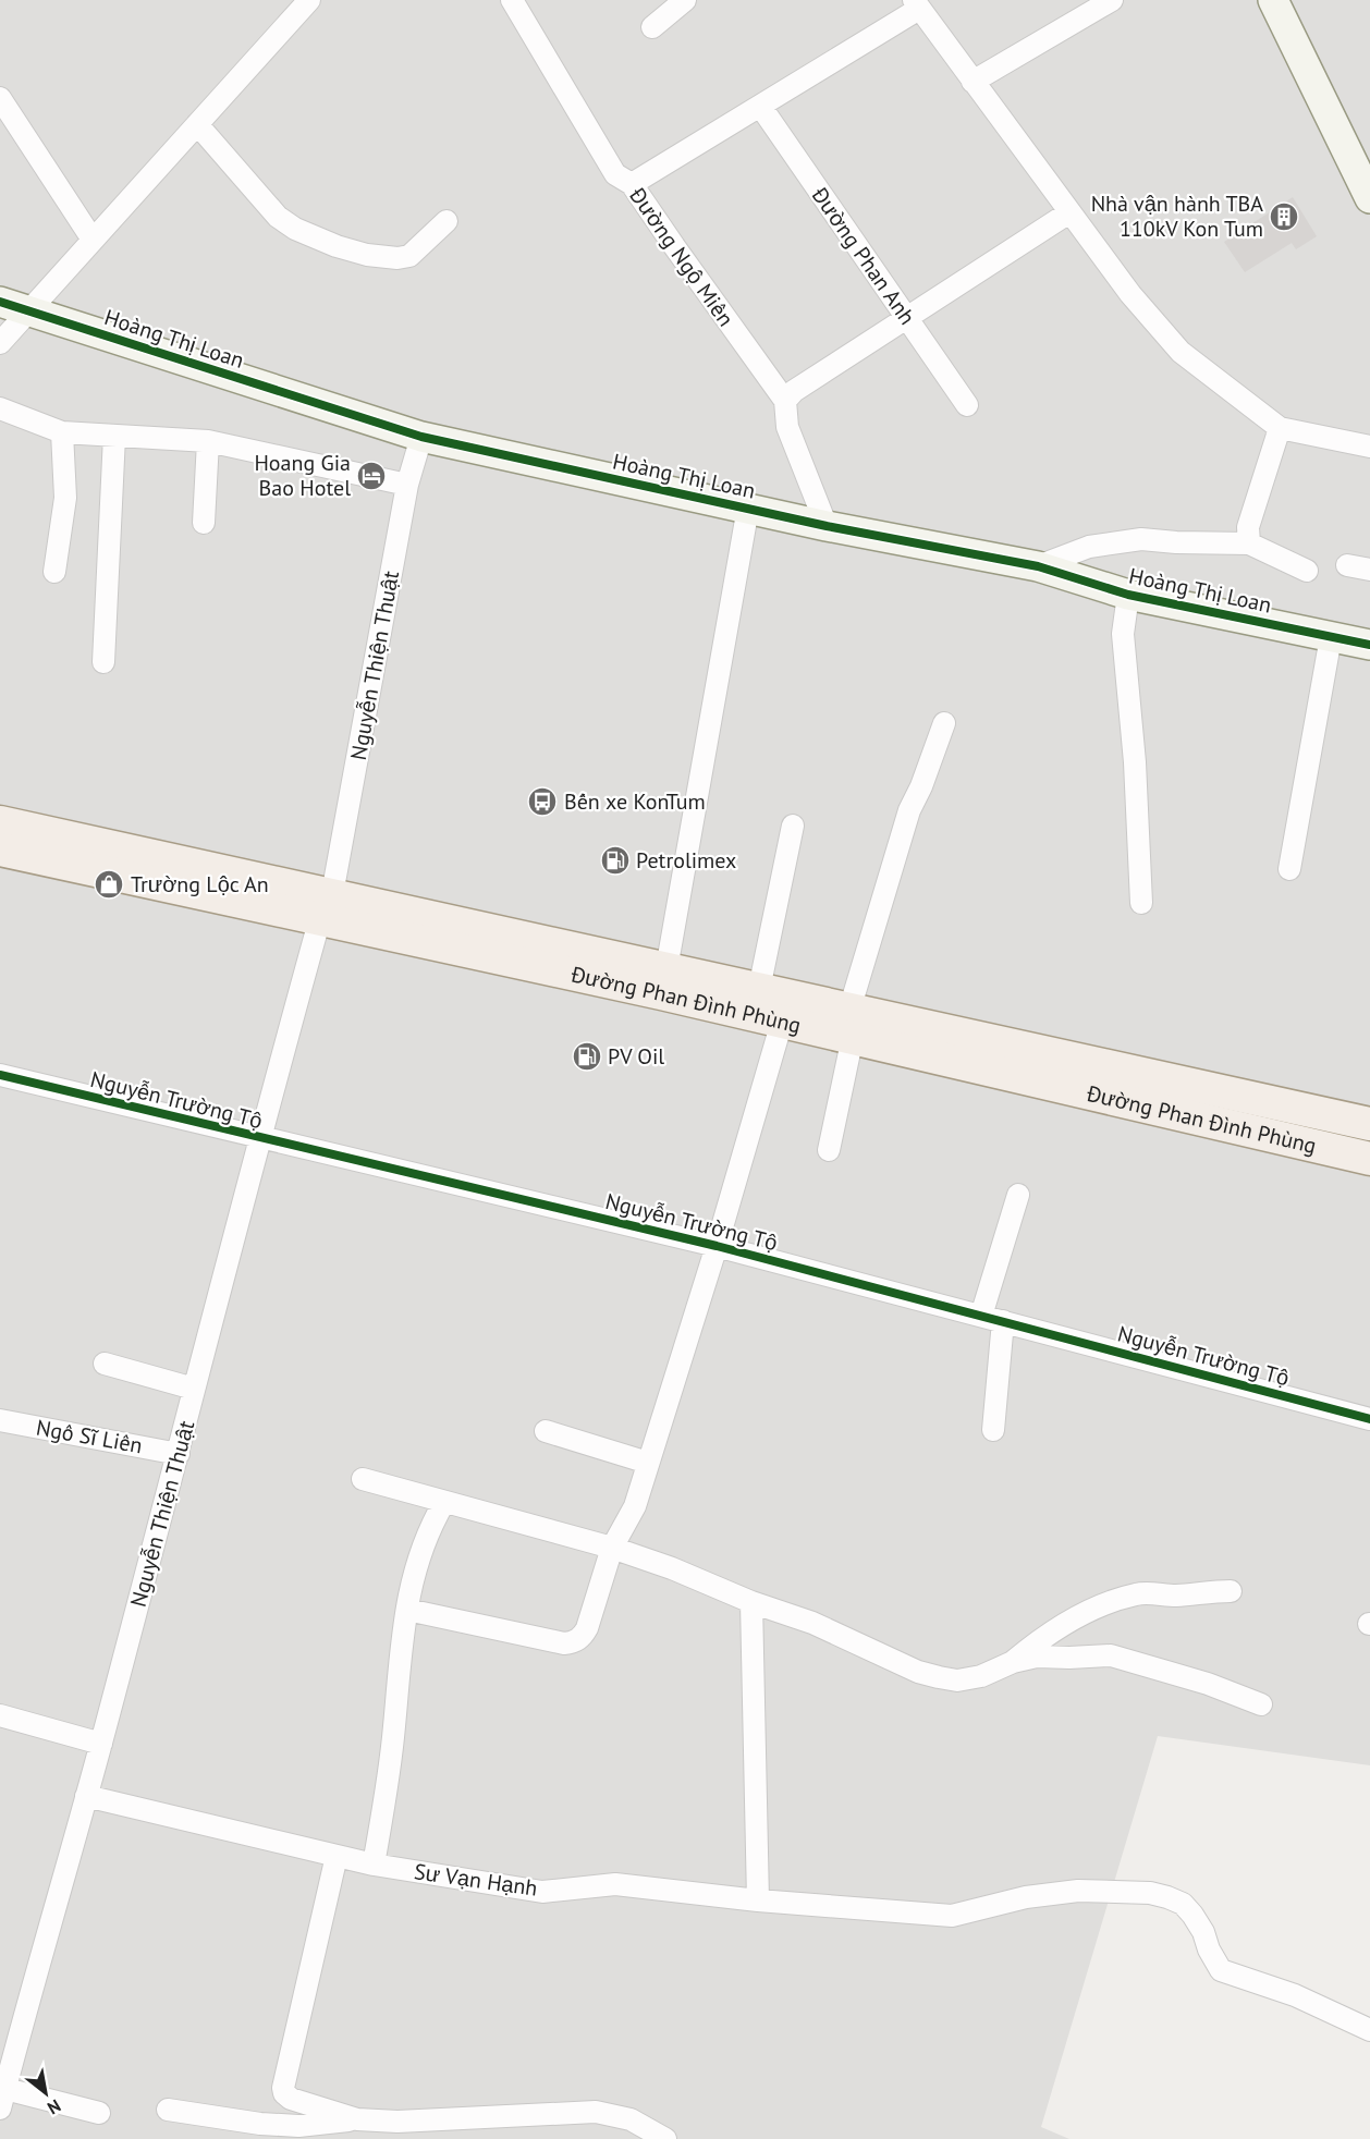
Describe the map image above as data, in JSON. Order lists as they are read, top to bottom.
{
  "streets": {
    "main road": ["Đường Phan Đình Phùng"],
    "street": [
      "Đường Phan Anh",
      "Đường Ngộ Miên",
      "Hoàng Thị Loan",
      "Nguyễn Thiện Thuật",
      "Nguyễn Trường Tộ",
      "Ngô Sĩ Liên",
      "Sư Vạn Hạnh"
    ]
  },
  "crossings": [
    ["Đường Ngộ Miên", "Hoàng Thị Loan"],
    ["Hoàng Thị Loan", "Nguyễn Thiện Thuật"],
    ["Nguyễn Thiện Thuật", "Đường Phan Đình Phùng"],
    ["Nguyễn Thiện Thuật", "Nguyễn Trường Tộ"],
    ["Nguyễn Thiện Thuật", "Ngô Sĩ Liên"],
    ["Nguyễn Thiện Thuật", "Sư Vạn Hạnh"]
  ],
  "places": {
    "building": ["Nhà vận hành TBA 110kV Kon Tum"],
    "hotel": ["Hoang Gia Bao Hotel"],
    "bus stop": ["Bến xe KonTum"],
    "fuel station": ["Petrolimex", "PV Oil"],
    "shop": ["Trường Lộc An"]
  },
  "north": "bottom right"
}
